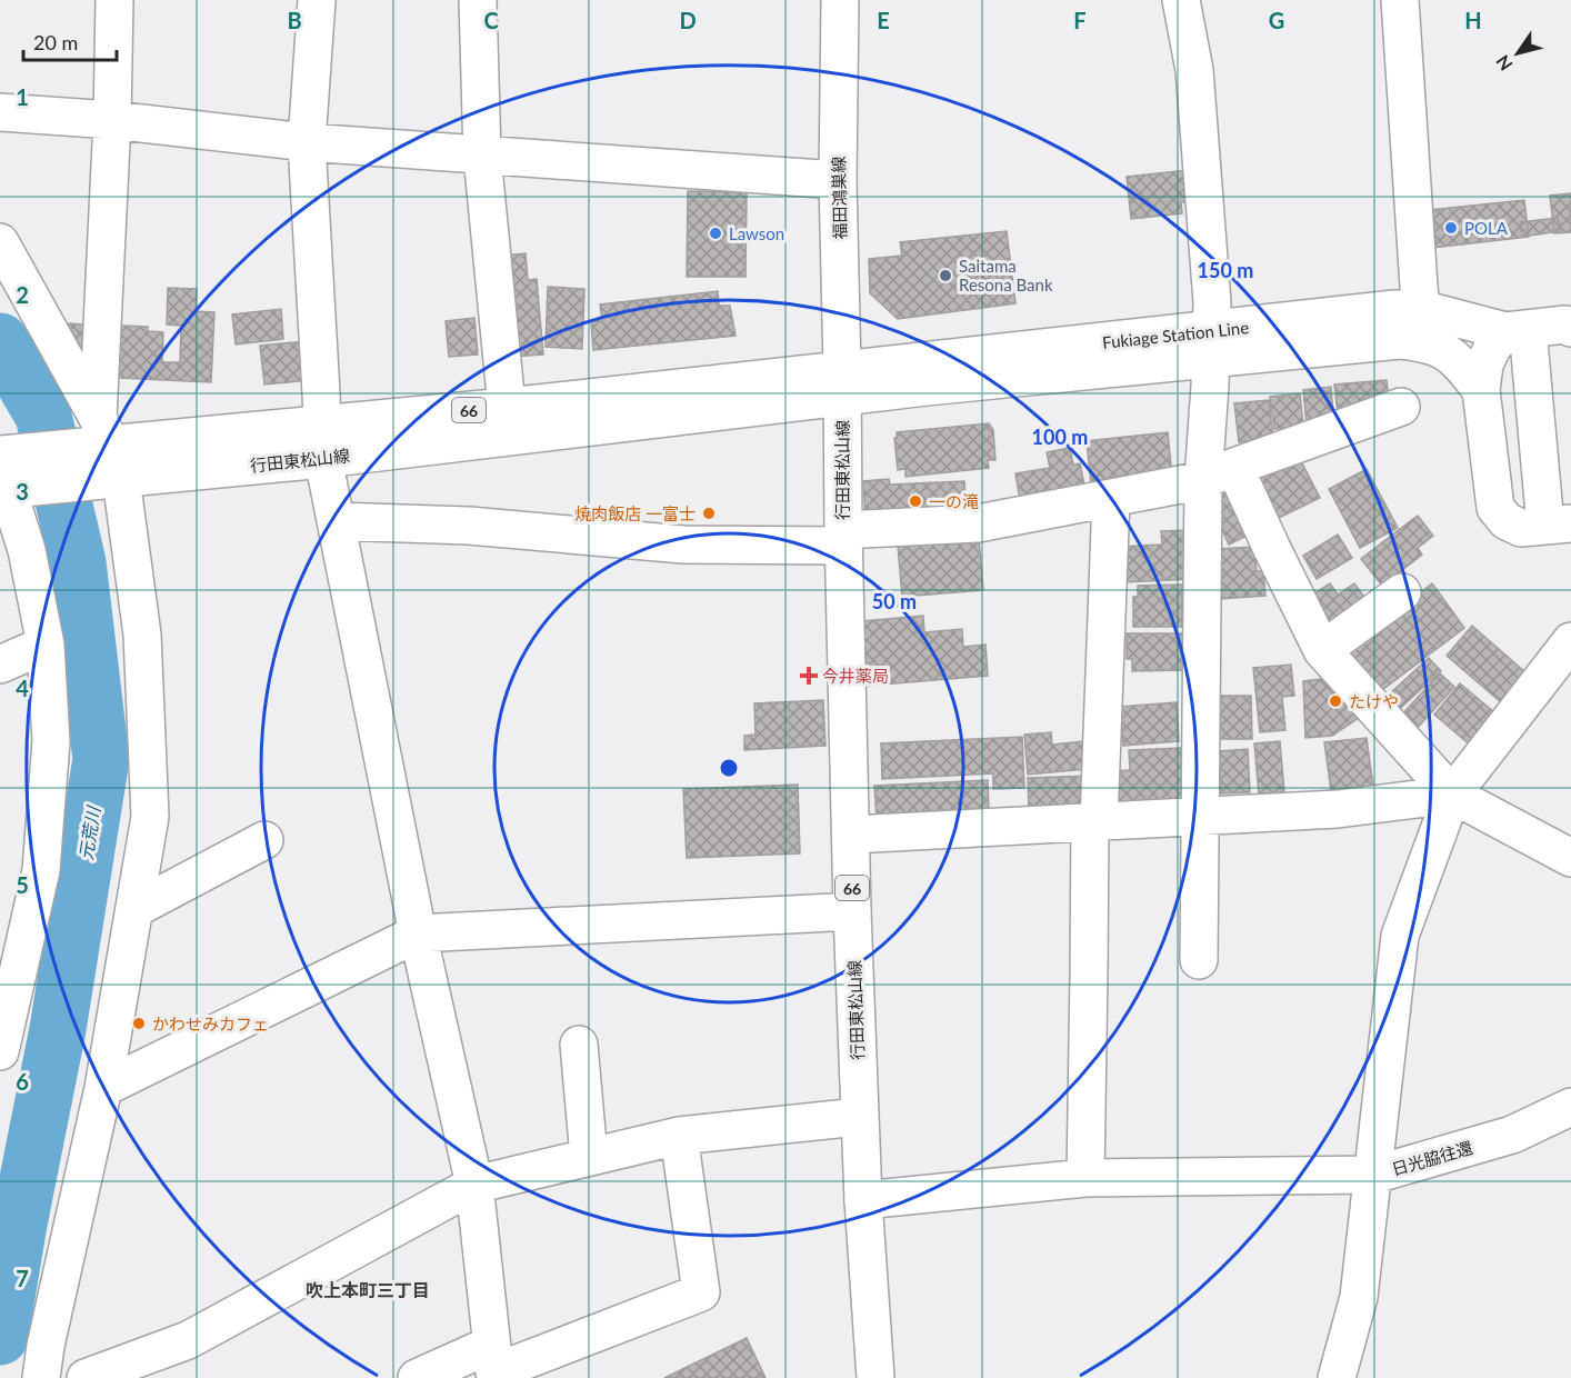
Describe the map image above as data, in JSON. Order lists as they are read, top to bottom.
{
  "streets": {
    "street": [
      "福田鴻巣線",
      "Fukiage Station Line",
      "66",
      "行田東松山線",
      "日光脇往還"
    ]
  },
  "crossings": [
    ["福田鴻巣線", "Fukiage Station Line"],
    ["福田鴻巣線", "行田東松山線"],
    ["Fukiage Station Line", "行田東松山線"]
  ],
  "districts": ["吹上本町三丁目"],
  "water": ["元荒川"],
  "places": {
    "other": [
      "POLA",
      "Lawson",
      "Saitama Resona Bank",
      "一の滝",
      "焼肉飯店 一富士",
      "たけや",
      "かわせみカフェ"
    ],
    "health": ["今井薬局"]
  },
  "scale_bar": "20 m",
  "north": "bottom left",
  "grid": {
    "columns": [
      "B",
      "C",
      "D",
      "E",
      "F",
      "G",
      "H"
    ],
    "rows": [
      "1",
      "2",
      "3",
      "4",
      "5",
      "6",
      "7"
    ]
  },
  "rings": ["150 m", "100 m", "50 m"]
}
